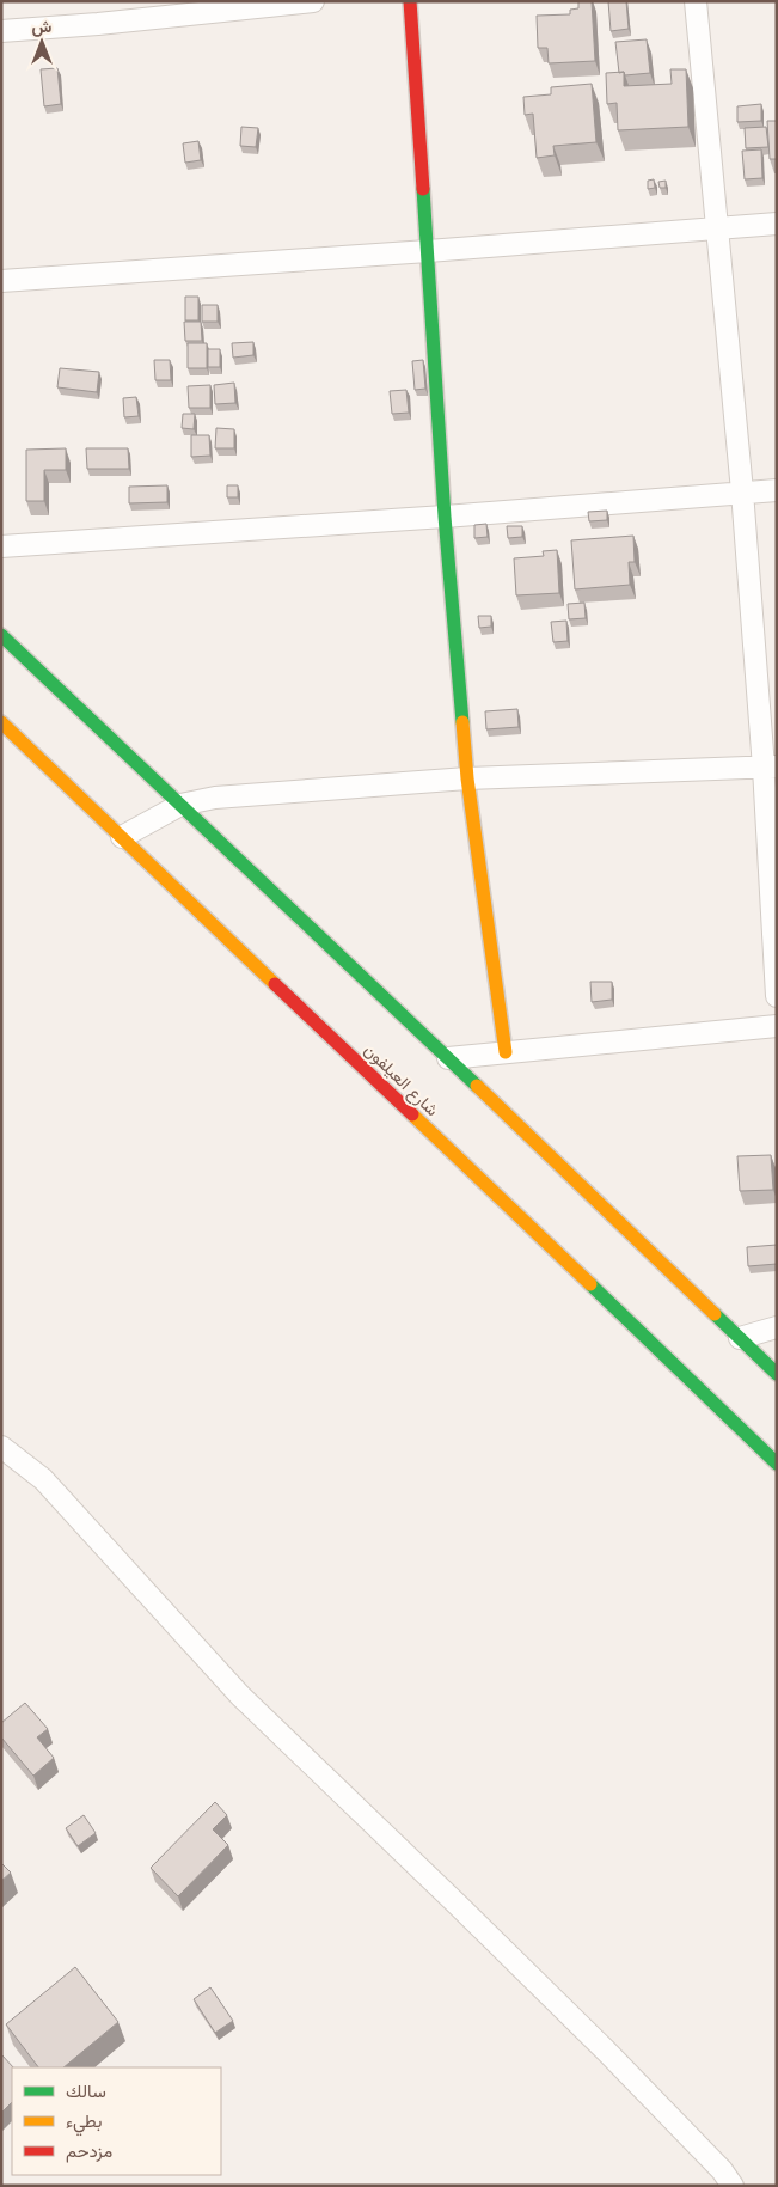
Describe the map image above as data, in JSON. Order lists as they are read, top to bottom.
{
  "streets": {
    "main road": ["شارع العيلفون"]
  },
  "legend": ["سالك", "بطيء", "مزدحم"],
  "north": "top"
}
